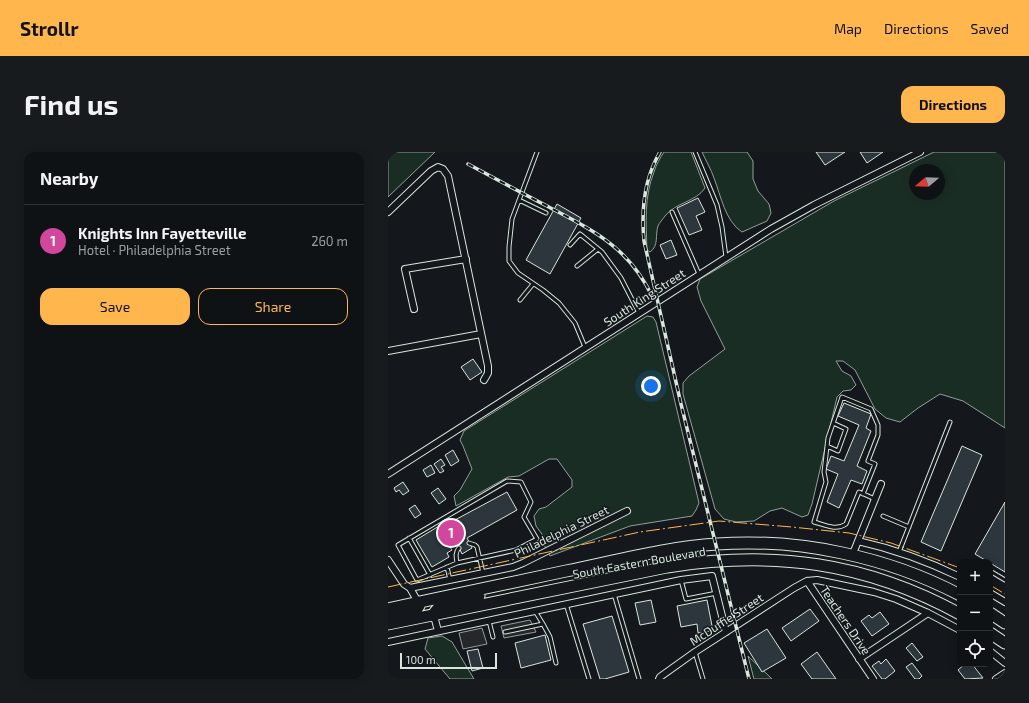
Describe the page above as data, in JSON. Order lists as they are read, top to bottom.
{
  "streets": {
    "highway": ["South Eastern Boulevard"],
    "street": [
      "South King Street",
      "Philadelphia Street",
      "McDuffie Street",
      "Teachers Drive"
    ]
  },
  "crossings": [
    ["South Eastern Boulevard", "Teachers Drive"],
    ["McDuffie Street", "Teachers Drive"]
  ],
  "scale_bar": "100 m",
  "north": "left",
  "page": {
    "header": "Strollr",
    "nav": ["Map", "Directions", "Saved"],
    "buttons": [
      "Directions",
      ["Save", "Share"]
    ],
    "title": "Find us",
    "heading": "Nearby",
    "list": [
      {
        "mark": "1",
        "name": "Knights Inn Fayetteville",
        "note": "Hotel · Philadelphia Street",
        "value": "260 m"
      }
    ],
    "pins": "1",
    "map_buttons": ["+", "−"],
    "scale": "100 m"
  }
}
